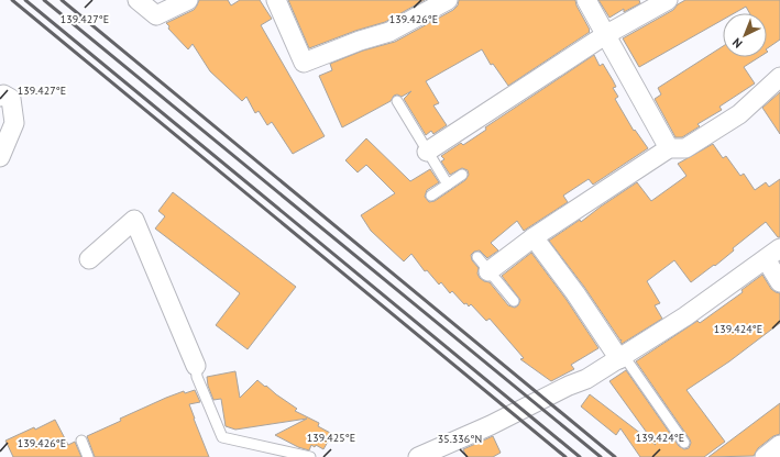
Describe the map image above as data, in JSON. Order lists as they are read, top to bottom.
{
  "north": "bottom left",
  "coordinates": [
    "139.427°E",
    "139.426°E",
    "139.424°E",
    "139.425°E",
    "35.336°N"
  ]
}
